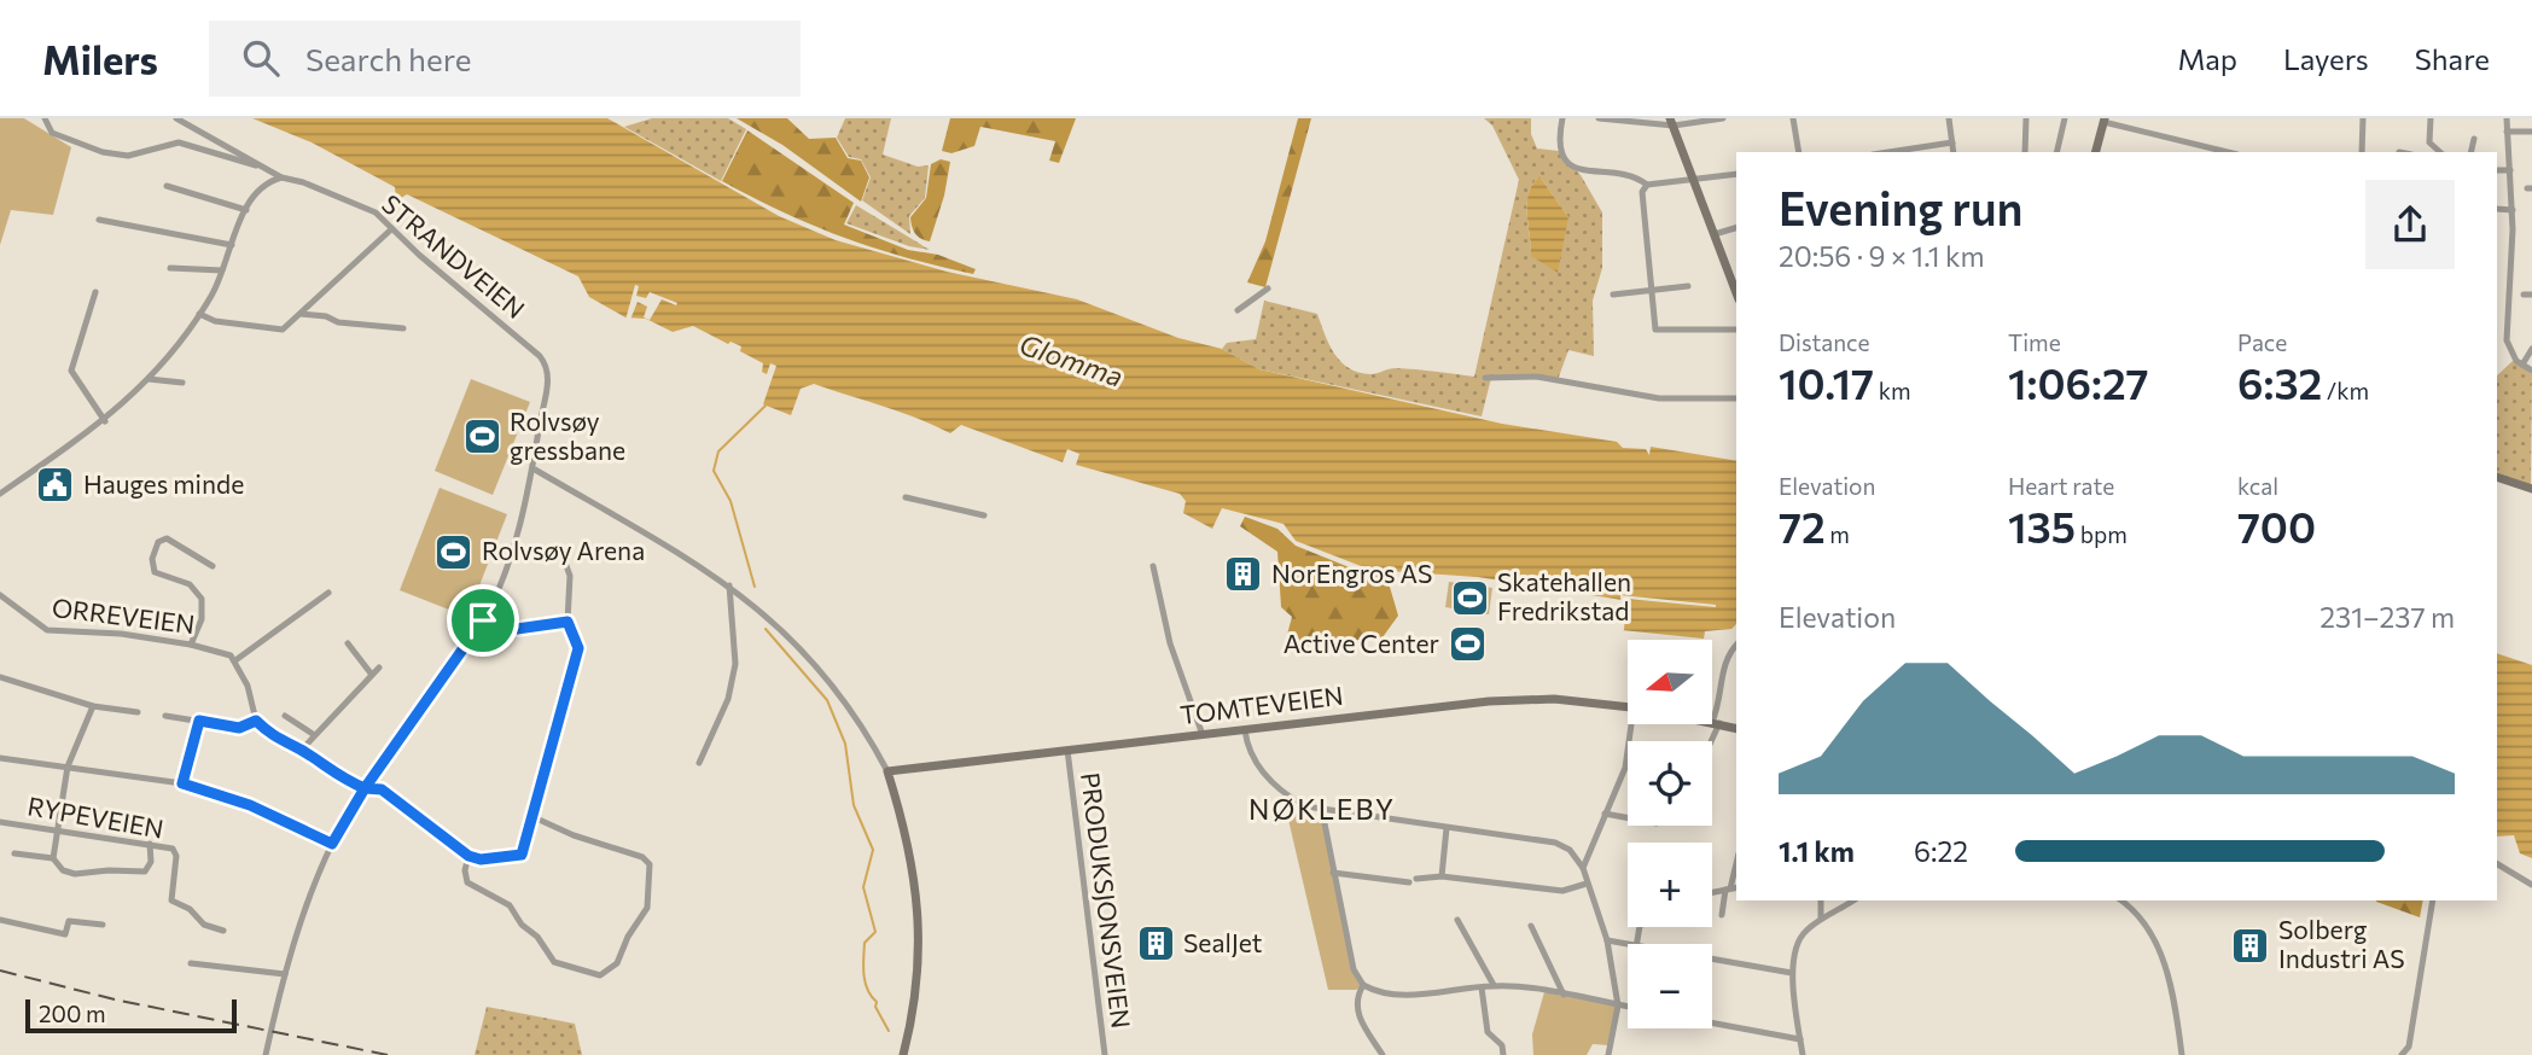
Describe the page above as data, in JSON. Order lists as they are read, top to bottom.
{
  "streets": {
    "street": [
      "STRANDVEIEN",
      "ORREVEIEN",
      "TOMTEVEIEN",
      "RYPEVEIEN",
      "PRODUKSJONSVEIEN"
    ]
  },
  "crossings": [
    ["TOMTEVEIEN", "PRODUKSJONSVEIEN"]
  ],
  "districts": ["NØKLEBY"],
  "water": ["Glomma"],
  "places": {
    "sports": [
      "Rolvsøy gressbane",
      "Rolvsøy Arena",
      "Skatehallen Fredrikstad",
      "Active Center"
    ],
    "public building": ["Hauges minde"],
    "building": ["NorEngros AS", "SealJet", "Solberg Industri AS"]
  },
  "scale_bar": "200 m",
  "north": "left",
  "page": {
    "header": "Milers",
    "search": "Search here",
    "nav": ["Map", "Layers", "Share"],
    "heading": ["Evening run", "20:56 · 9 × 1.1 km"],
    "stats": [
      ["Distance", "10.17 km"],
      ["Time", "1:06:27"],
      ["Pace", "6:32 /km"],
      ["Elevation", "72 m"],
      ["Heart rate", "135 bpm"],
      ["kcal", "700"]
    ],
    "chart": ["Elevation", "231–237 m"],
    "map_buttons": ["+", "−"],
    "list": [
      {
        "name": "1.1 km",
        "note": "6:22"
      }
    ],
    "scale": "200 m"
  }
}
